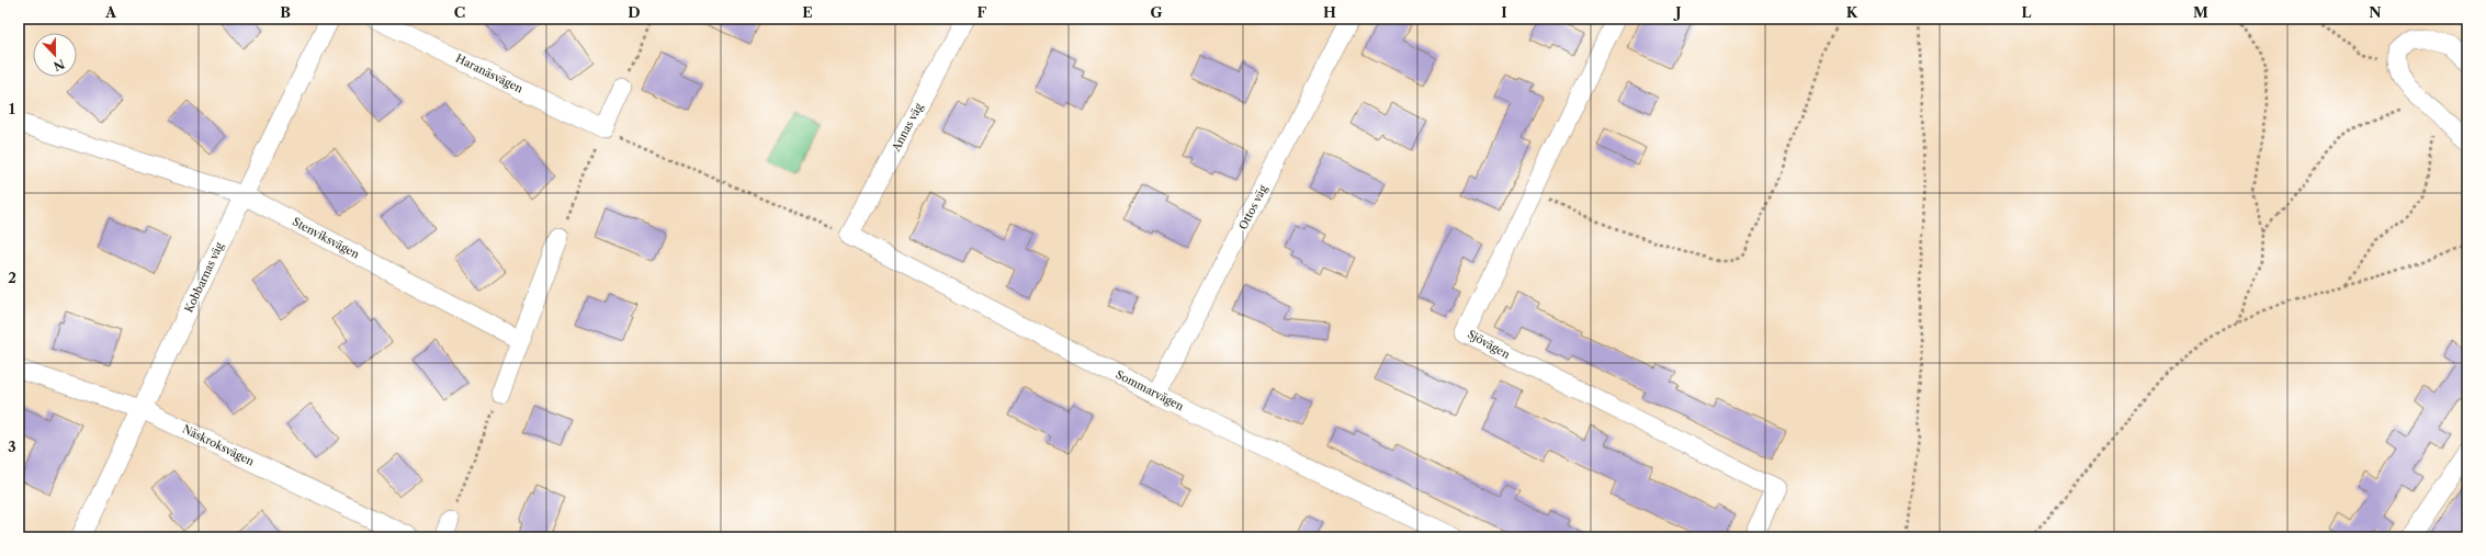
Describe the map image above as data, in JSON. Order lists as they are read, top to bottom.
{
  "streets": {
    "street": [
      "Haranäsvägen",
      "Annas väg",
      "Ottos väg",
      "Stenviksvägen",
      "Kobbarnas väg",
      "Sjövägen",
      "Sommarvägen",
      "Näskroksvägen"
    ]
  },
  "crossings": [
    ["Annas väg", "Sommarvägen"],
    ["Ottos väg", "Sommarvägen"],
    ["Stenviksvägen", "Kobbarnas väg"],
    ["Kobbarnas väg", "Näskroksvägen"]
  ],
  "north": "bottom",
  "grid": {
    "columns": [
      "A",
      "B",
      "C",
      "D",
      "E",
      "F",
      "G",
      "H",
      "I",
      "J",
      "K",
      "L",
      "M",
      "N"
    ],
    "rows": ["1", "2", "3"]
  }
}
